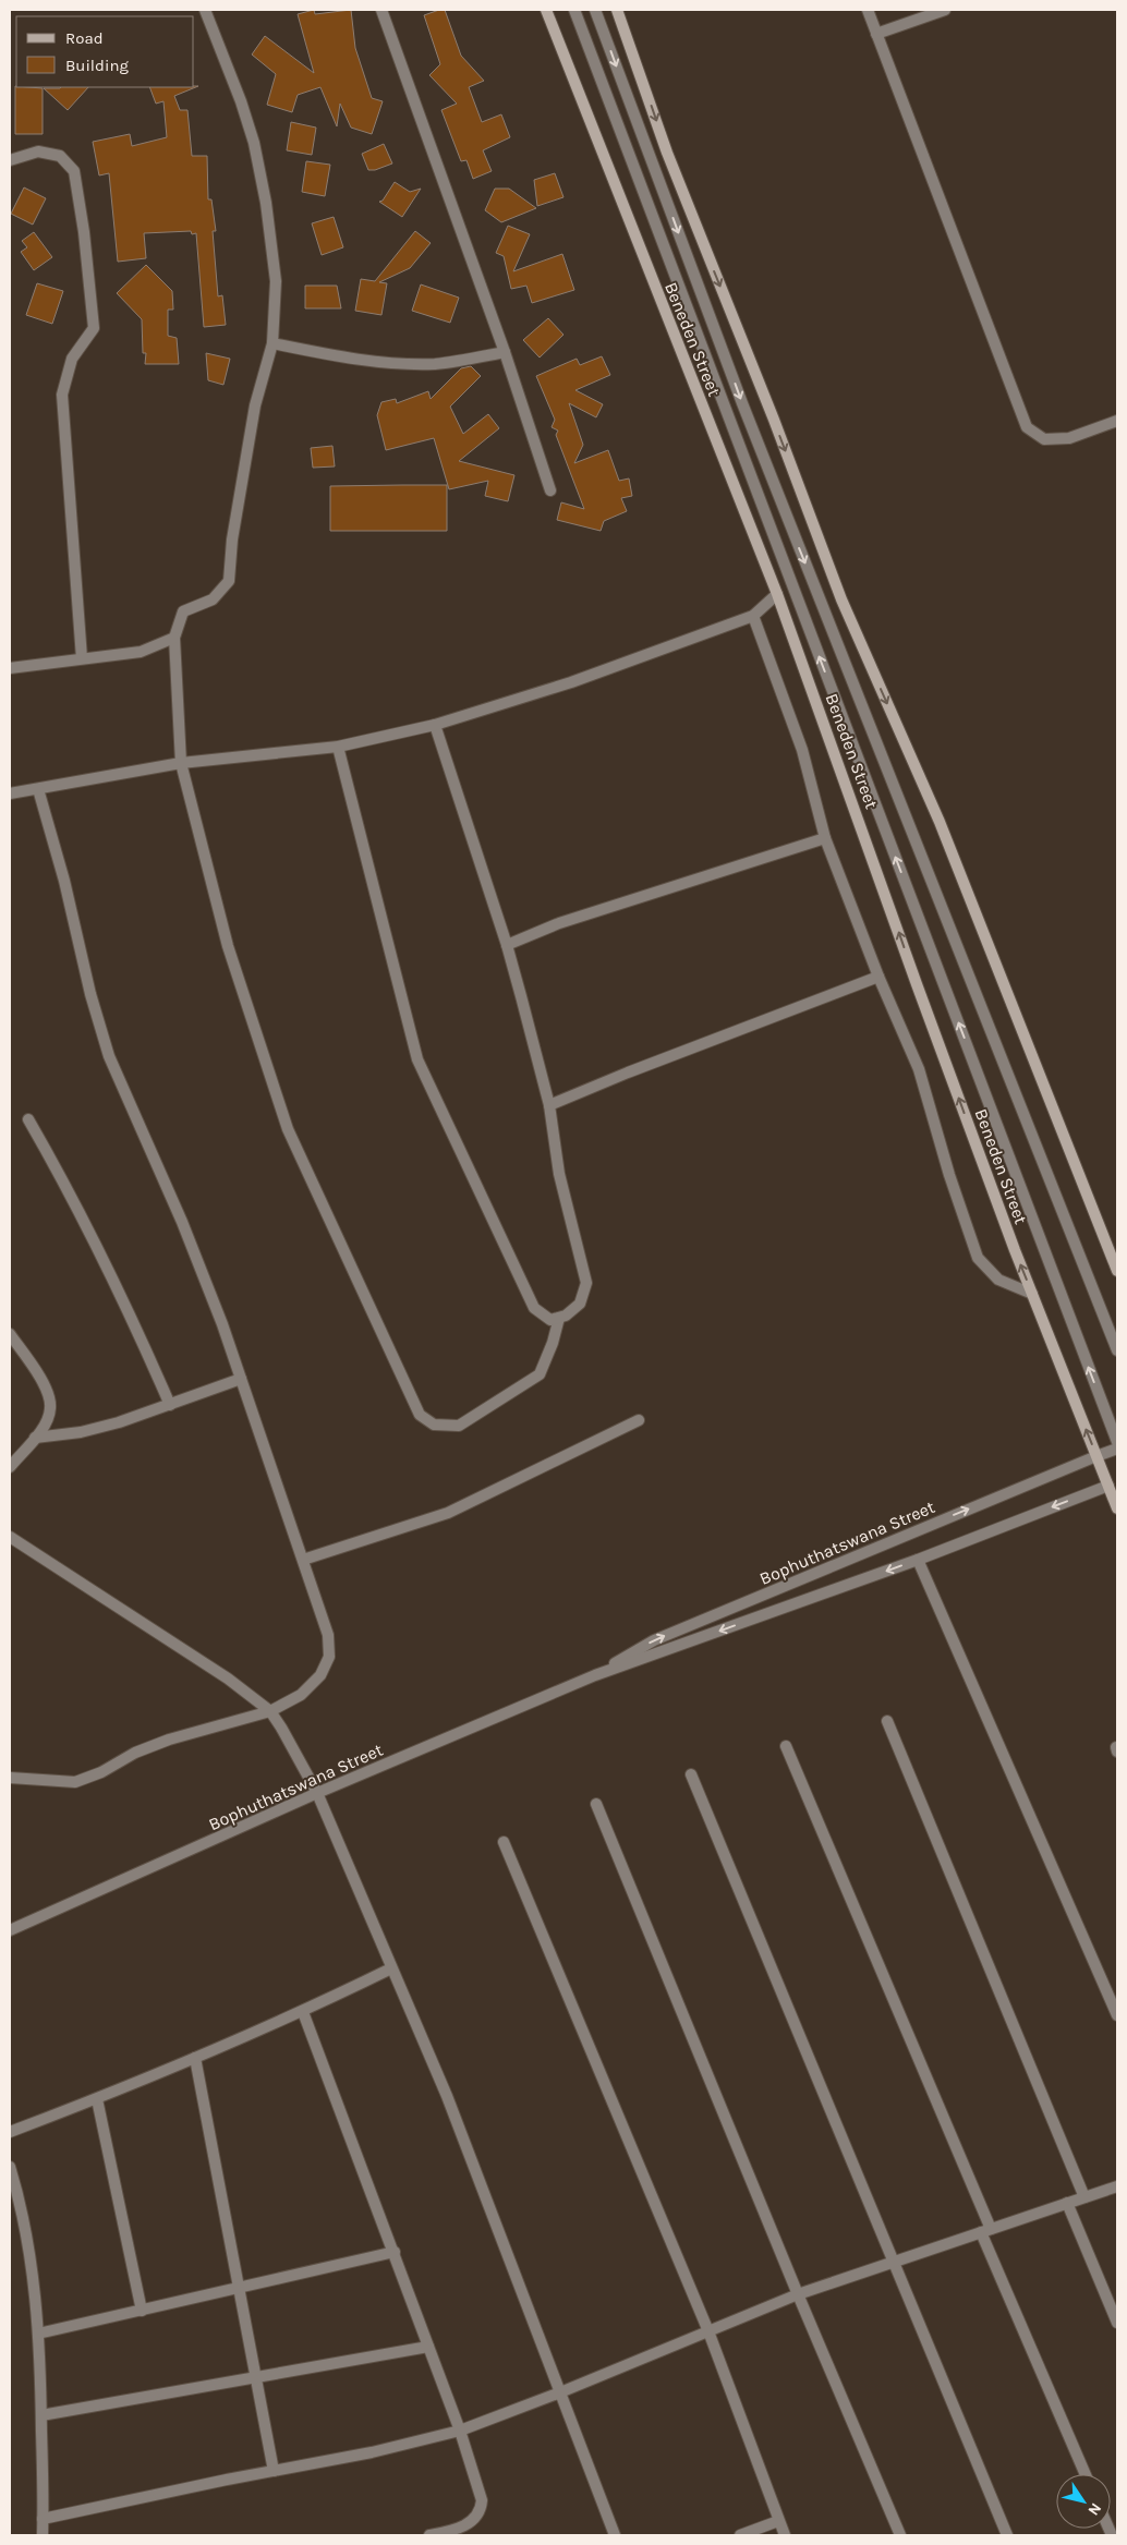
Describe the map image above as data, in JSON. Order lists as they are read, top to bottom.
{
  "streets": {
    "main road": ["Beneden Street"],
    "street": ["Bophuthatswana Street"]
  },
  "crossings": [
    ["Beneden Street", "Bophuthatswana Street"]
  ],
  "legend": ["Road", "Building"],
  "north": "bottom right"
}
